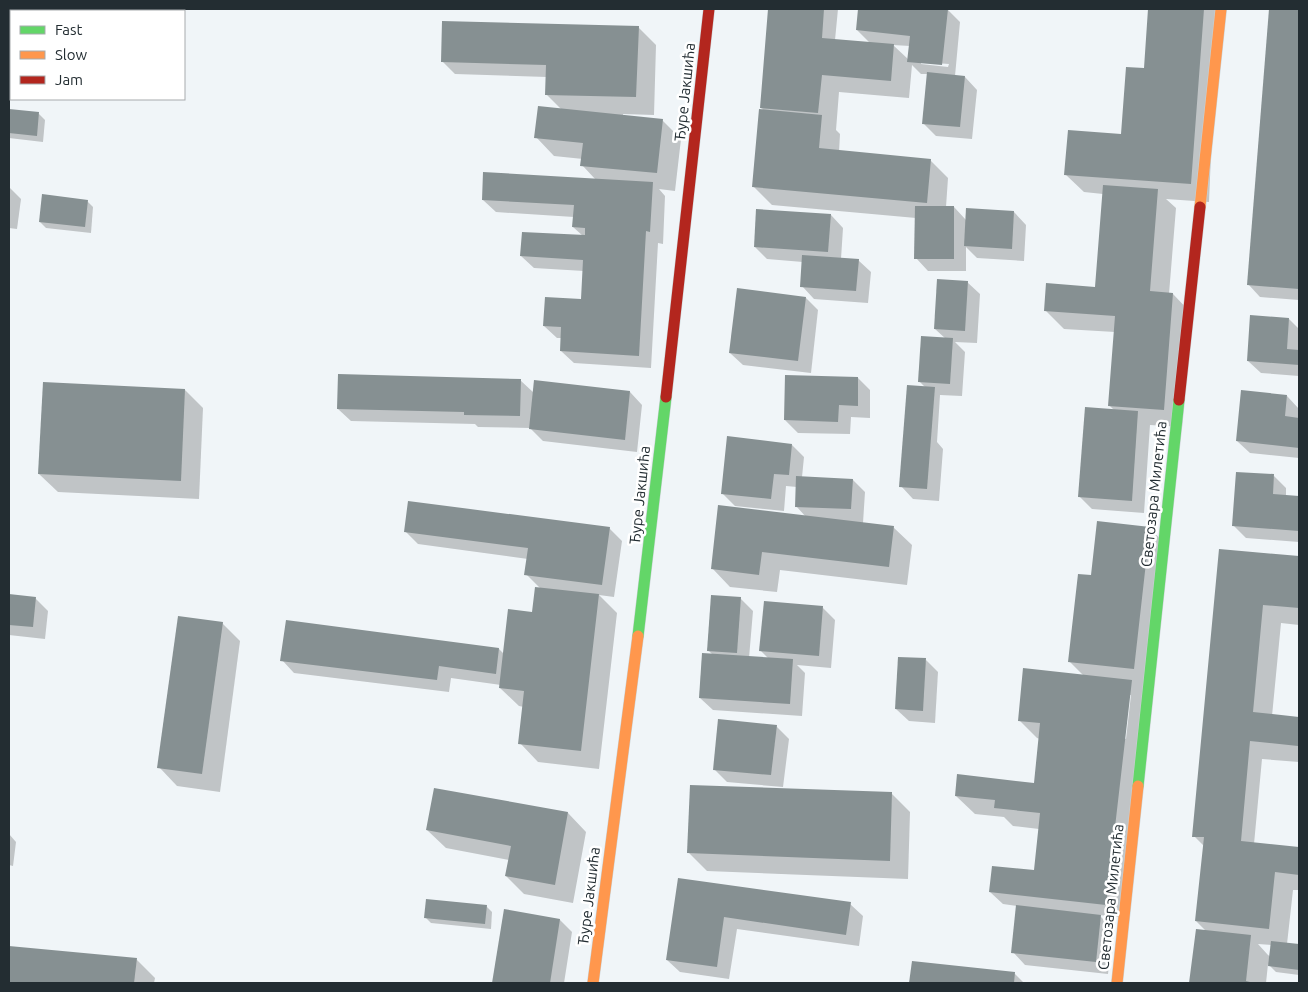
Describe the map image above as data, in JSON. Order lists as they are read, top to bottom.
{
  "streets": {
    "main road": ["Ђуре Јакшића", "Светозара Милетића"]
  },
  "legend": ["Fast", "Slow", "Jam"]
}
